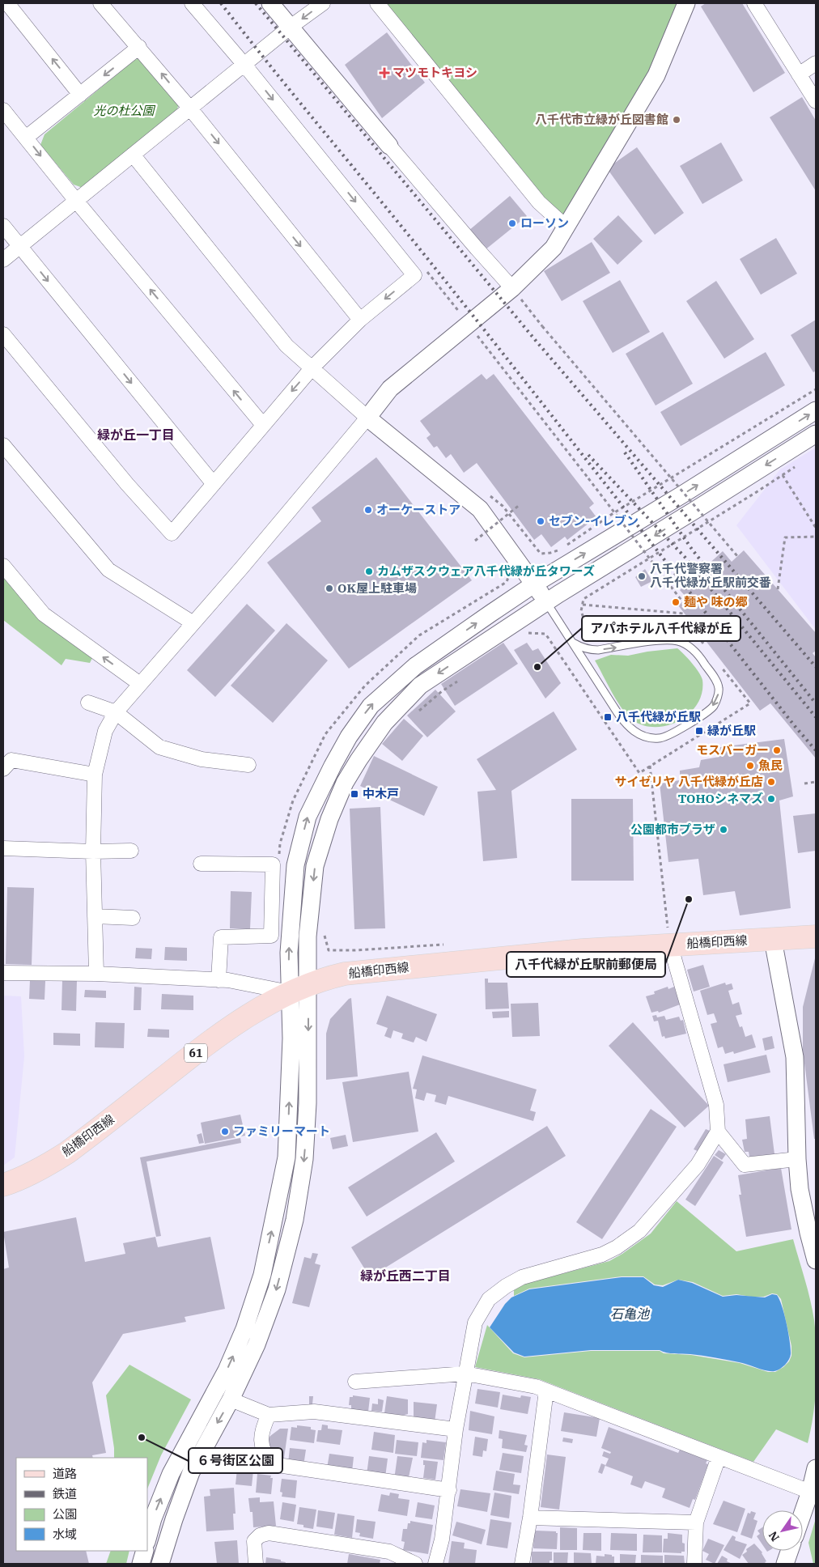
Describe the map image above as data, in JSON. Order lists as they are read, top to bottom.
{
  "streets": {
    "main road": ["船橋印西線", "61"]
  },
  "districts": ["緑が丘一丁目", "緑が丘西二丁目"],
  "water": ["石亀池"],
  "parks": ["光の杜公園"],
  "places": {
    "health": ["マツモトキヨシ"],
    "other": [
      "八千代市立緑が丘図書館",
      "ローソン",
      "オーケーストア",
      "セブン-イレブン",
      "カムザスクウェア八千代緑が丘タワーズ",
      "八千代警察署 八千代緑が丘駅前交番",
      "OK屋上駐車場",
      "麺や 味の郷",
      "アパホテル八千代緑が丘",
      "モスバーガー",
      "魚民",
      "サイゼリヤ 八千代緑が丘店",
      "TOHOシネマズ",
      "公園都市プラザ",
      "八千代緑が丘駅前郵便局",
      "ファミリーマート",
      "６号街区公園"
    ],
    "transit": ["八千代緑が丘駅", "緑が丘駅", "中木戸"]
  },
  "legend": [
    "道路",
    "鉄道",
    "公園",
    "水域"
  ],
  "north": "bottom left"
}
